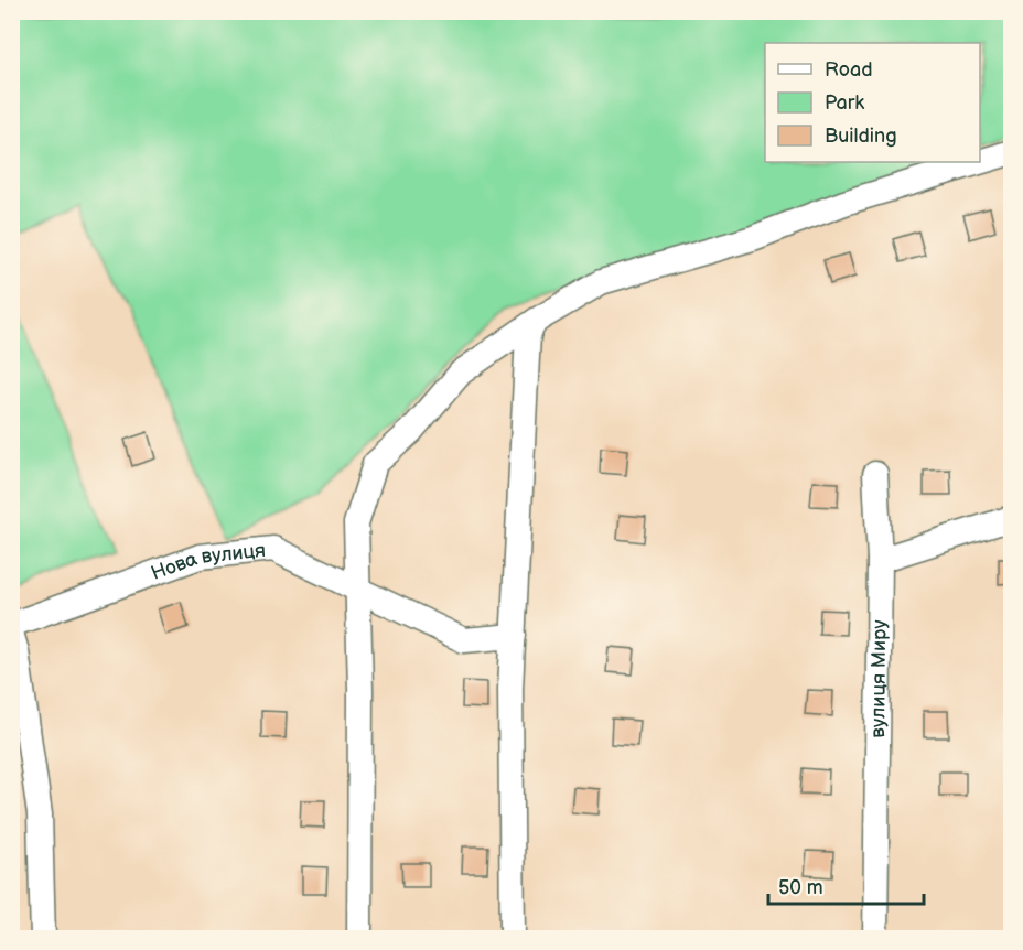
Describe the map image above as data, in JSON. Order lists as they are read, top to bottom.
{
  "streets": {
    "street": ["Нова вулиця", "вулиця Миру"]
  },
  "legend": ["Road", "Park", "Building"],
  "scale_bar": "50 m"
}
